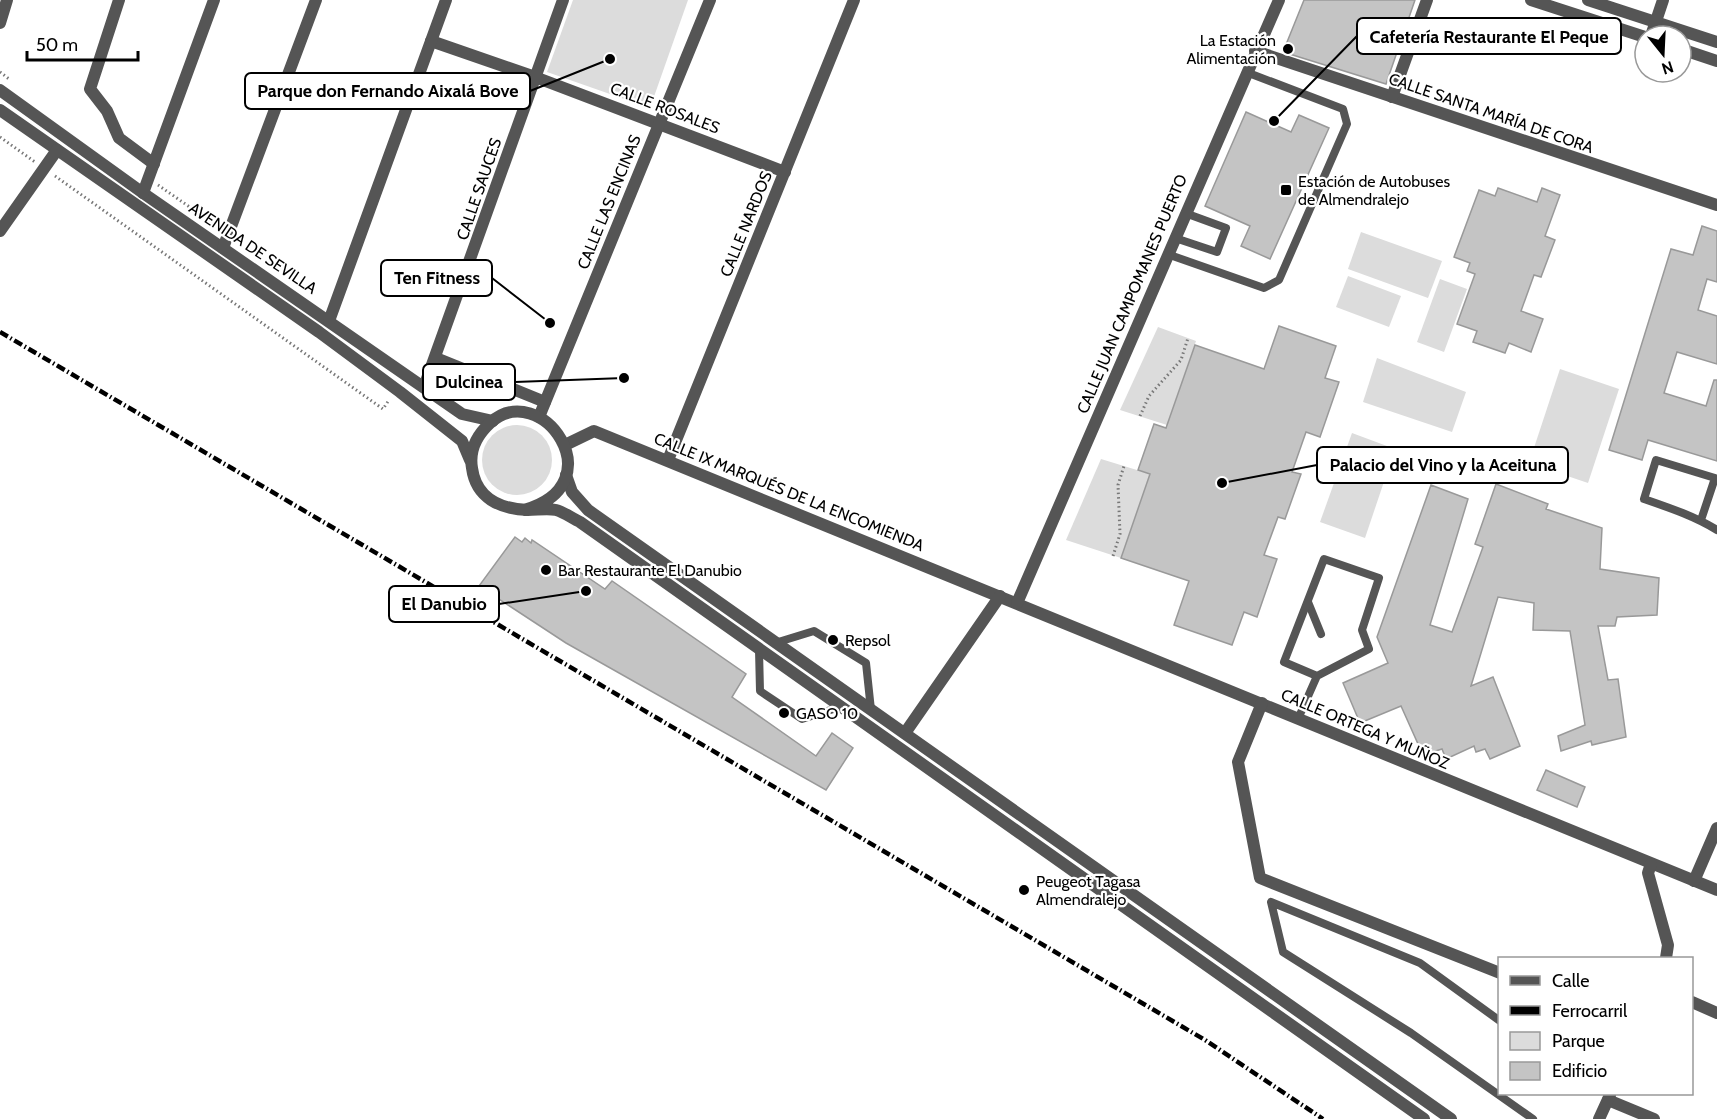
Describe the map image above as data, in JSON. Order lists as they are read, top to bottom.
{
  "streets": {
    "street": [
      "CALLE ROSALES",
      "CALLE SANTA MARÍA DE CORA",
      "CALLE SAUCES",
      "CALLE LAS ENCINAS",
      "CALLE NARDOS",
      "AVENIDA DE SEVILLA",
      "CALLE JUAN CAMPOMANES PUERTO",
      "CALLE IX MARQUÉS DE LA ENCOMIENDA",
      "CALLE ORTEGA Y MUÑOZ"
    ]
  },
  "crossings": [
    ["CALLE ROSALES", "CALLE SAUCES"],
    ["CALLE ROSALES", "CALLE LAS ENCINAS"],
    ["CALLE ROSALES", "CALLE NARDOS"],
    ["CALLE SANTA MARÍA DE CORA", "CALLE JUAN CAMPOMANES PUERTO"],
    ["CALLE SAUCES", "AVENIDA DE SEVILLA"],
    ["CALLE LAS ENCINAS", "AVENIDA DE SEVILLA"],
    ["CALLE LAS ENCINAS", "CALLE IX MARQUÉS DE LA ENCOMIENDA"],
    ["CALLE NARDOS", "CALLE IX MARQUÉS DE LA ENCOMIENDA"],
    ["AVENIDA DE SEVILLA", "CALLE IX MARQUÉS DE LA ENCOMIENDA"],
    ["CALLE JUAN CAMPOMANES PUERTO", "CALLE ORTEGA Y MUÑOZ"],
    ["CALLE IX MARQUÉS DE LA ENCOMIENDA", "CALLE ORTEGA Y MUÑOZ"]
  ],
  "places": {
    "other": [
      "La Estación Alimentación",
      "Parque don Fernando Aixalá Bove",
      "Cafetería Restaurante El Peque",
      "Ten Fitness",
      "Dulcinea",
      "Palacio del Vino y la Aceituna",
      "Bar Restaurante El Danubio",
      "El Danubio",
      "Repsol",
      "GASO 10",
      "Peugeot Tagasa Almendralejo"
    ],
    "transit": ["Estación de Autobuses de Almendralejo"]
  },
  "legend": [
    "Calle",
    "Ferrocarril",
    "Parque",
    "Edificio"
  ],
  "scale_bar": "50 m",
  "north": "bottom"
}
